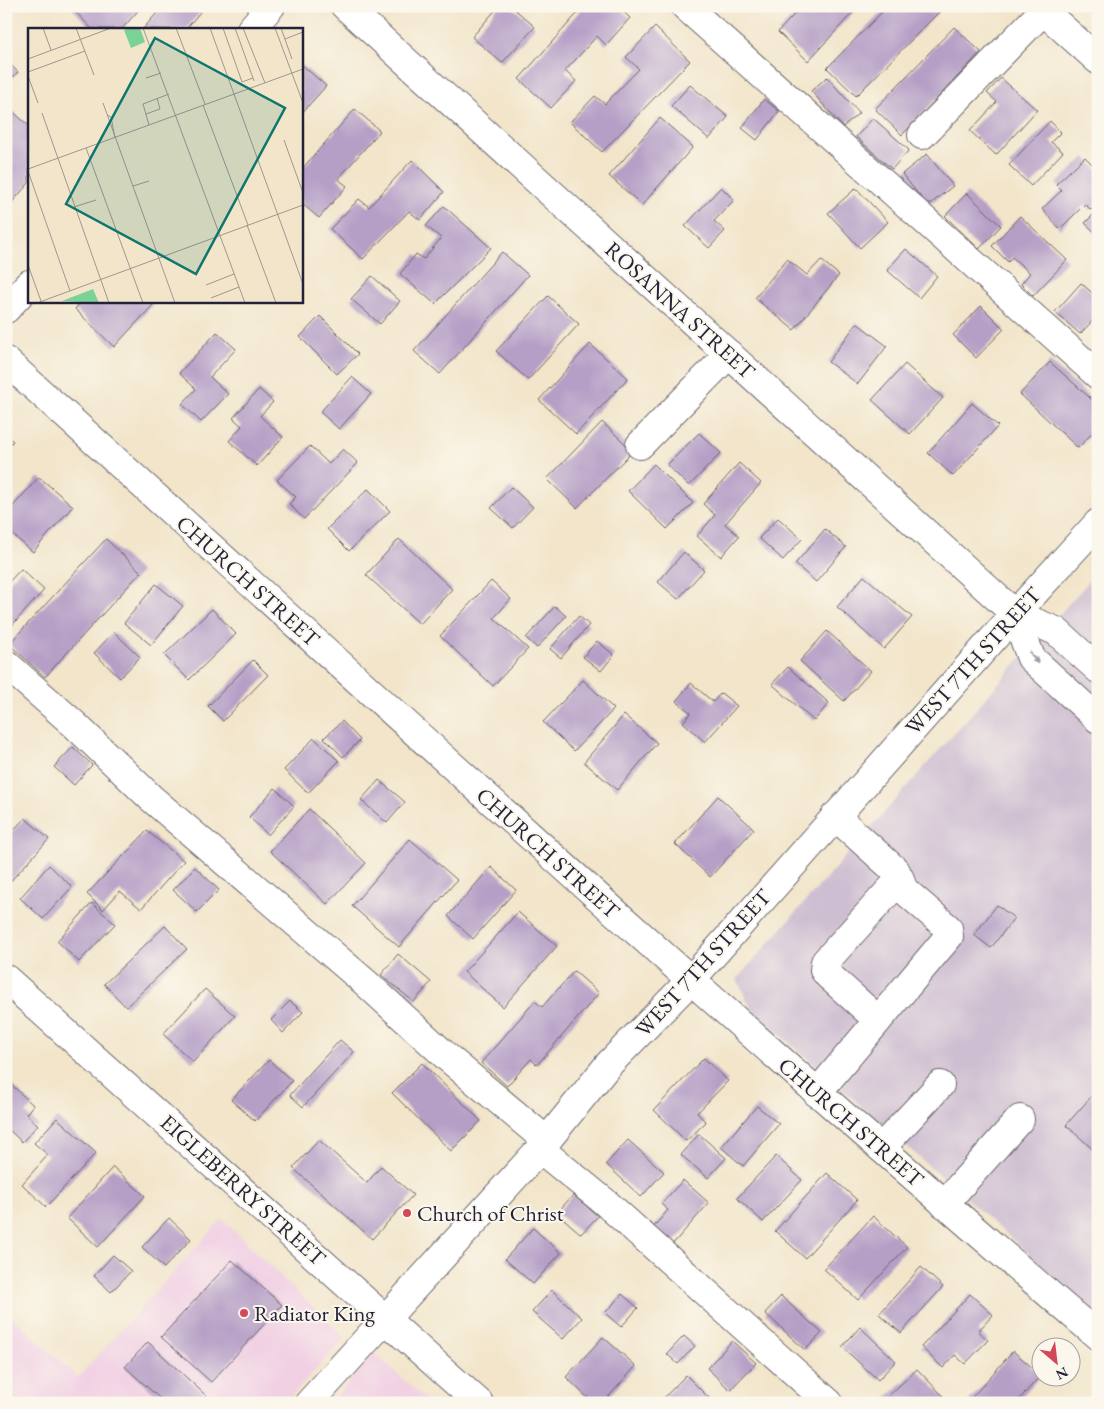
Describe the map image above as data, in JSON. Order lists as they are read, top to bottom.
{
  "streets": {
    "street": [
      "ROSANNA STREET",
      "CHURCH STREET",
      "WEST 7TH STREET",
      "EIGLEBERRY STREET"
    ]
  },
  "crossings": [
    ["ROSANNA STREET", "WEST 7TH STREET"],
    ["CHURCH STREET", "WEST 7TH STREET"],
    ["WEST 7TH STREET", "EIGLEBERRY STREET"]
  ],
  "places": ["Church of Christ", "Radiator King"],
  "north": "bottom right"
}
